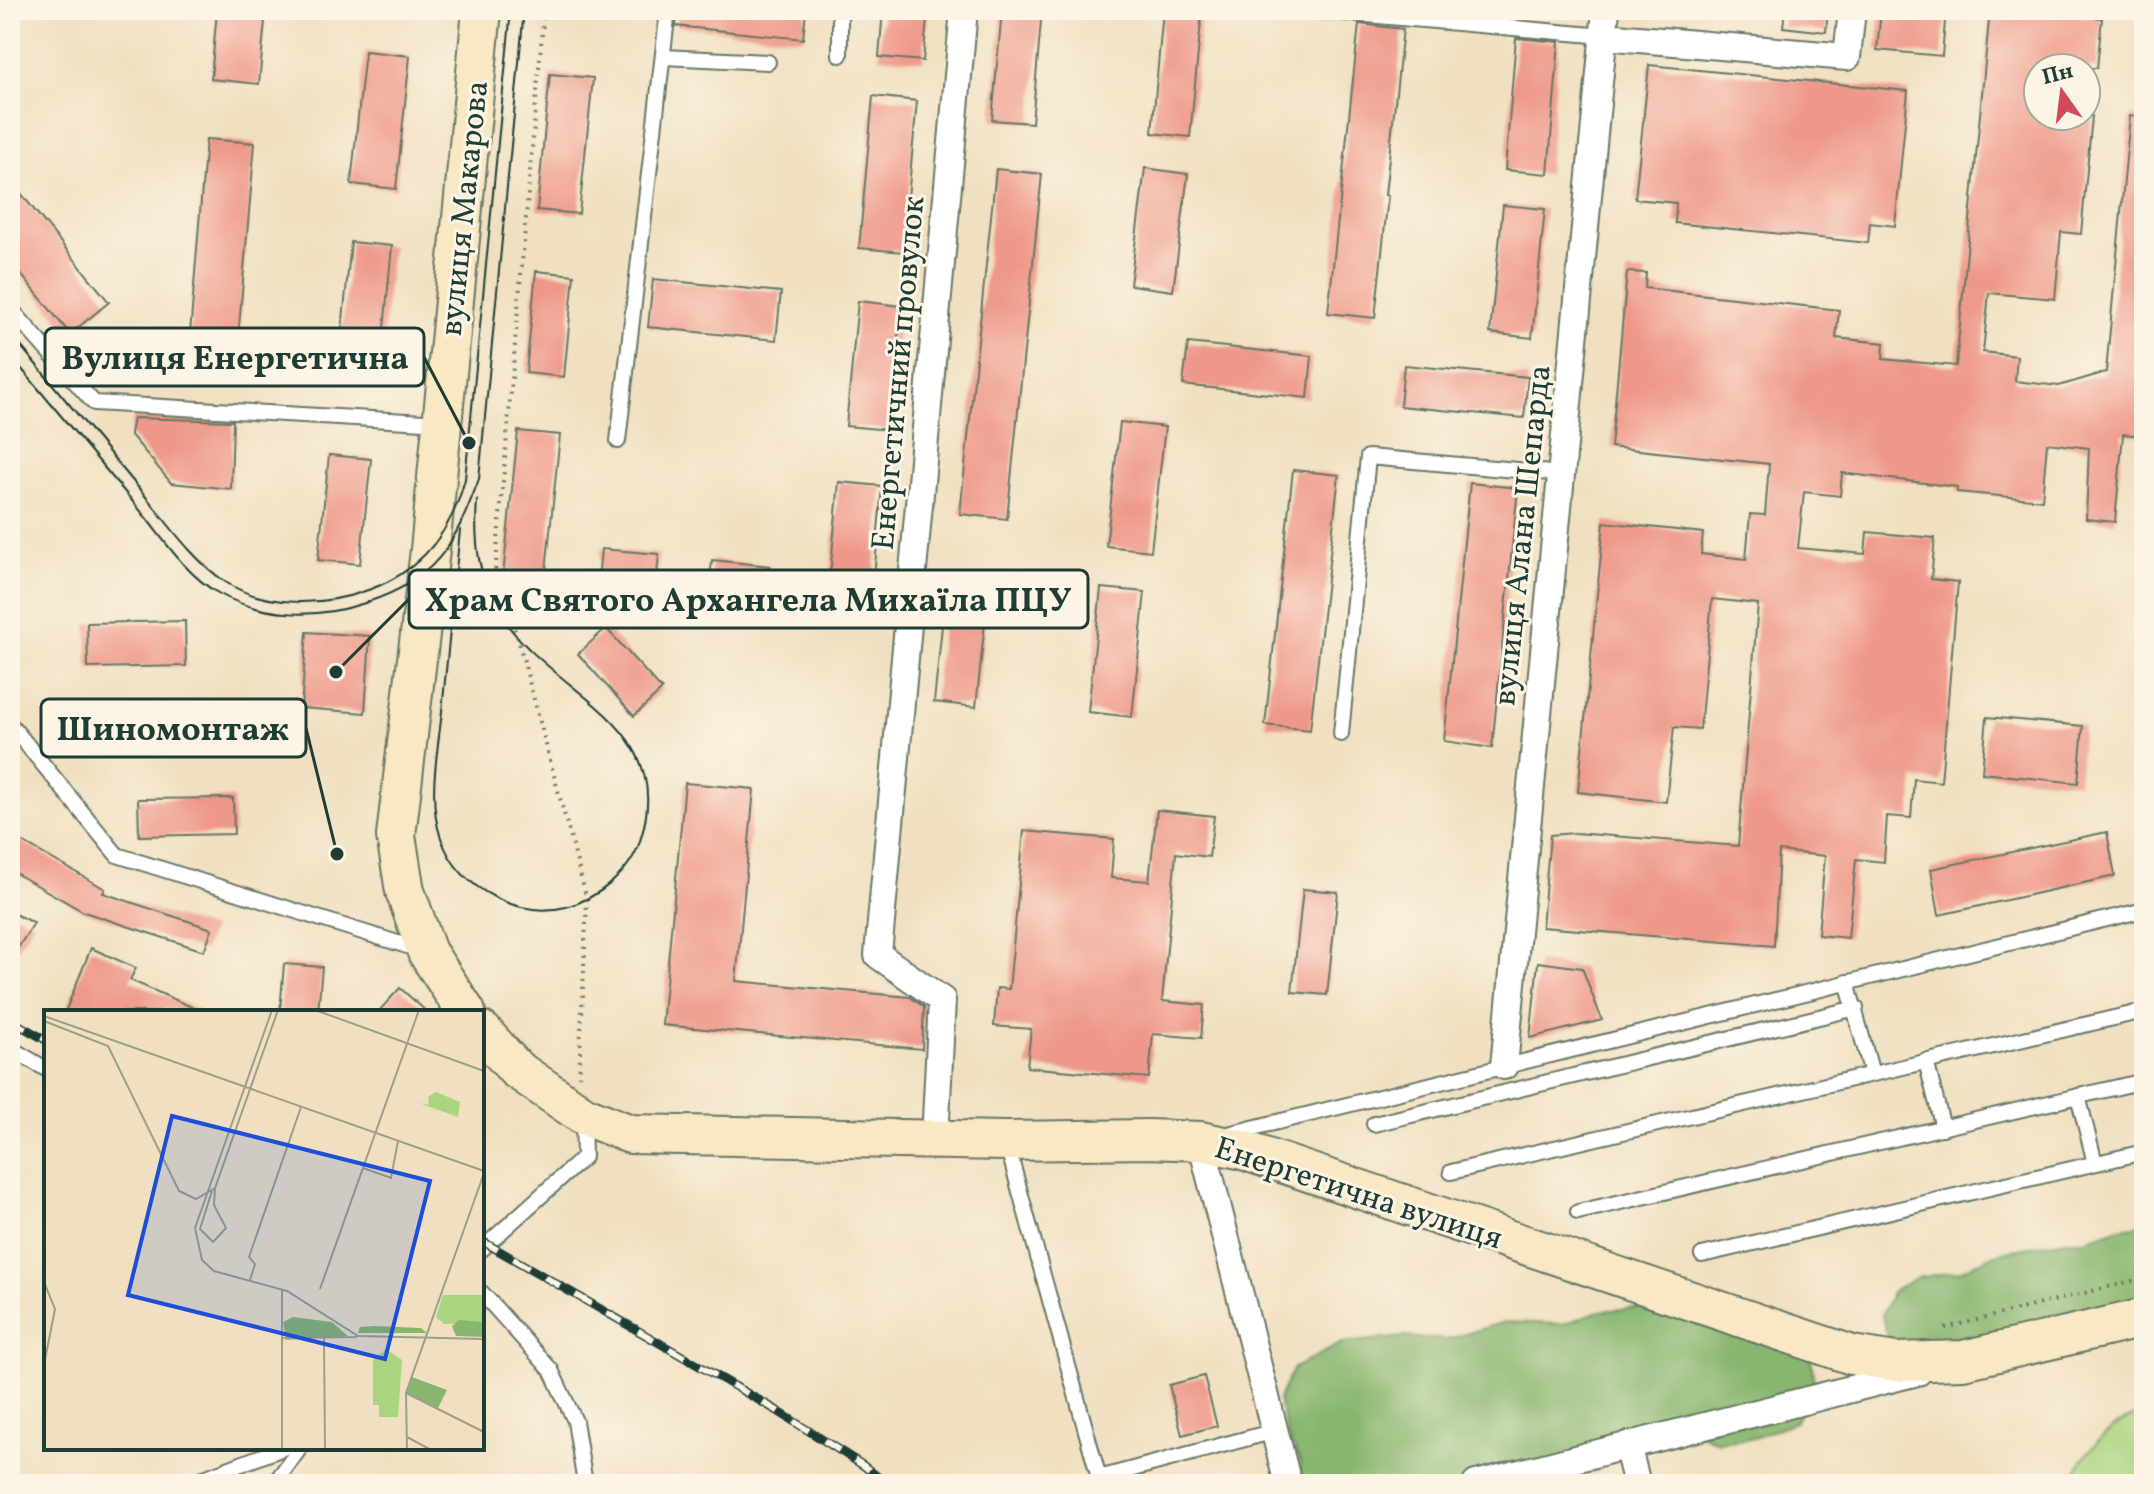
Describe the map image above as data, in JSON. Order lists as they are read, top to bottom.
{
  "streets": {
    "main road": ["вулиця Макарова", "Енергетична вулиця"],
    "street": ["Енергетичний провулок", "вулиця Алана Шепарда"]
  },
  "crossings": [
    ["Енергетичний провулок", "Енергетична вулиця"]
  ],
  "places": ["Вулиця Енергетична", "Храм Святого Архангела Михаїла ПЦУ", "Шиномонтаж"],
  "north": "top"
}
